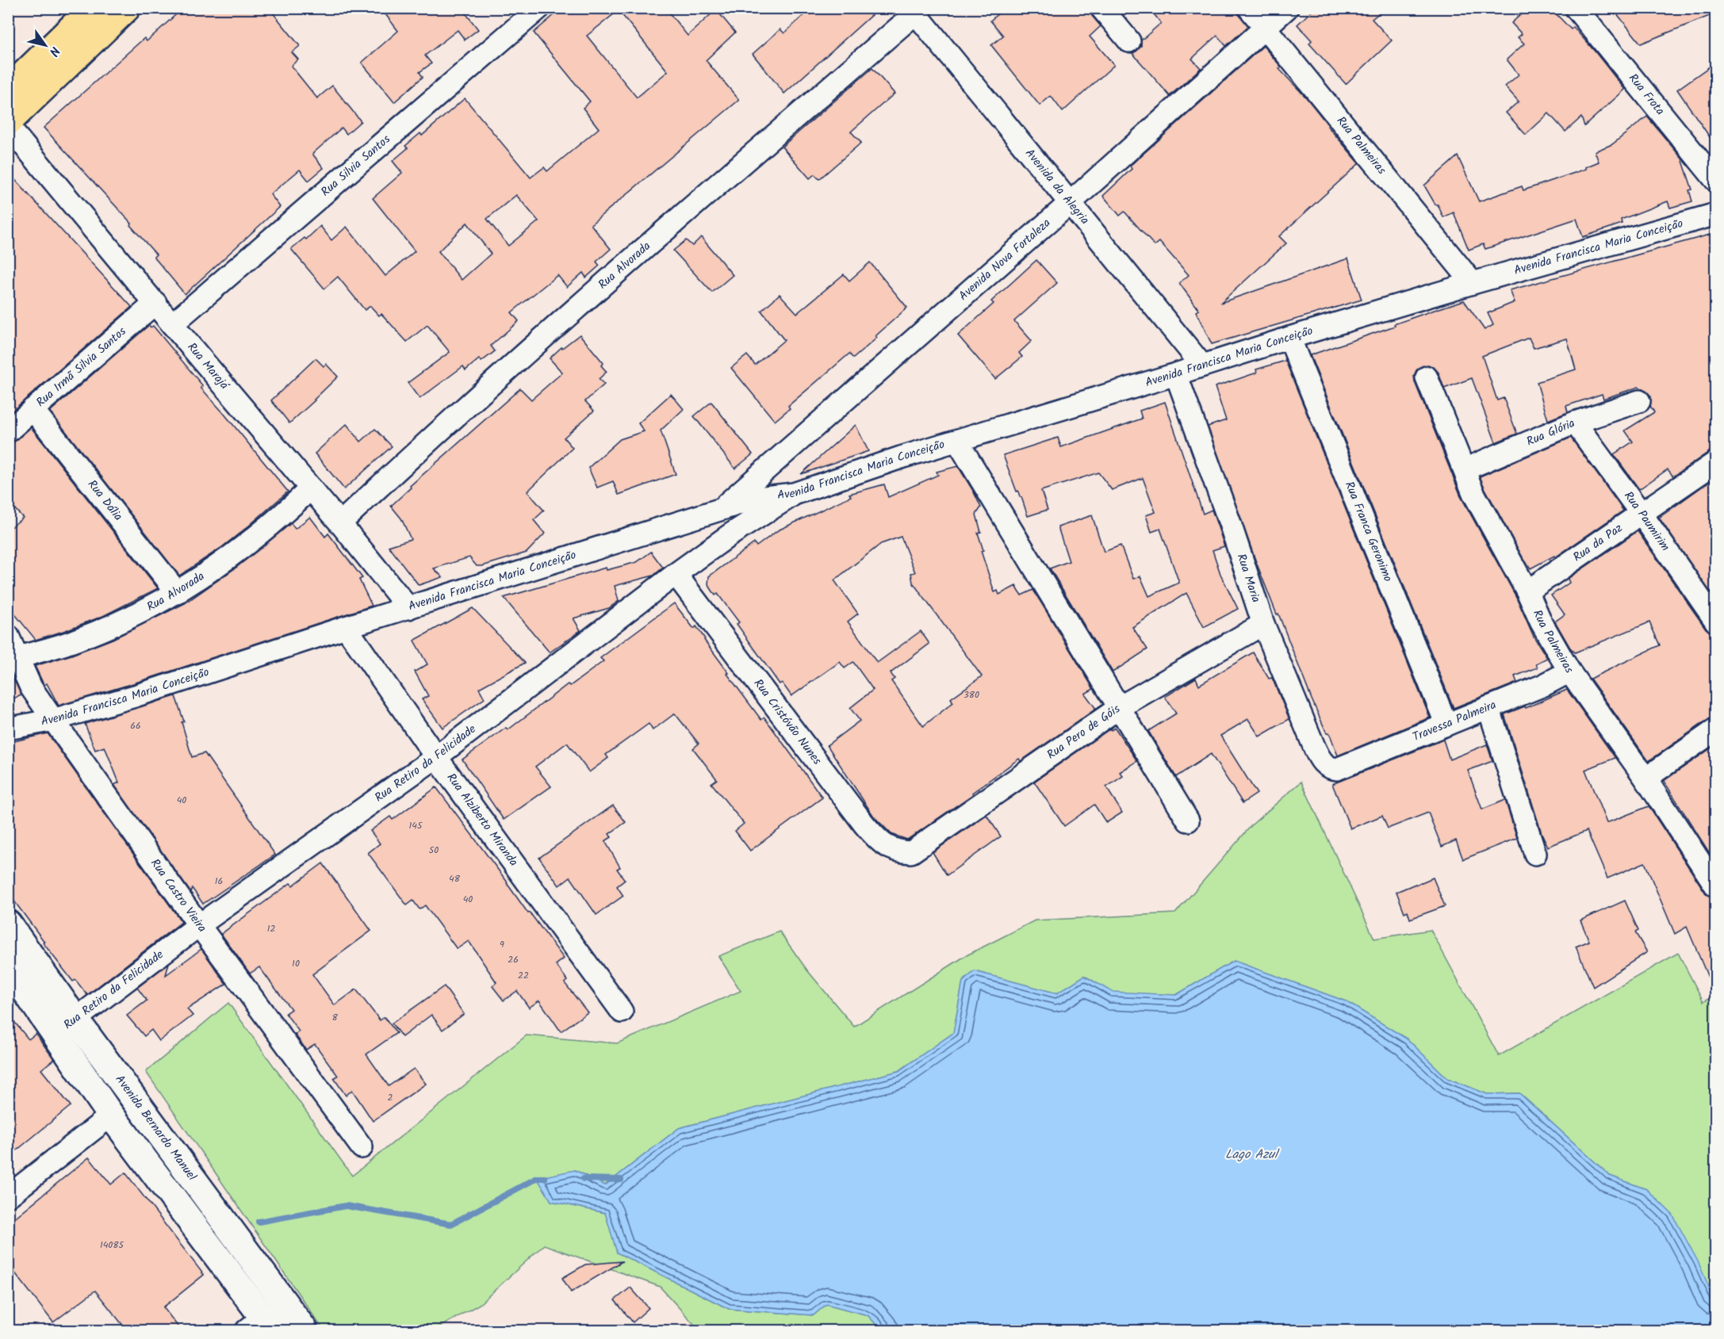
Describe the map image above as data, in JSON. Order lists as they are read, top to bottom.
{
  "streets": {
    "street": [
      "Rua Frota",
      "Rua Palmeiras",
      "Rua Silvia Santos",
      "Avenida da Alegria",
      "Avenida Francisca Maria Conceição",
      "Avenida Nova Fortaleza",
      "Rua Alvorada",
      "Rua Irmã Silvia Santos",
      "Rua Marajá",
      "Rua Glória",
      "Rua Dália",
      "Rua Paumirim",
      "Rua Franca Geronimo",
      "Rua da Paz",
      "Rua Maria",
      "Travessa Palmeira",
      "Rua Cristóvão Nunes",
      "Rua Pero de Góis",
      "Rua Retiro da Felicidade",
      "Rua Alziberto Miranda",
      "Rua Castro Vieira",
      "Avenida Bernardo Manuel"
    ]
  },
  "crossings": [
    ["Rua Palmeiras", "Avenida Francisca Maria Conceição"],
    ["Rua Palmeiras", "Avenida Nova Fortaleza"],
    ["Rua Palmeiras", "Rua Glória"],
    ["Rua Palmeiras", "Rua da Paz"],
    ["Rua Palmeiras", "Travessa Palmeira"],
    ["Rua Silvia Santos", "Rua Marajá"],
    ["Avenida da Alegria", "Avenida Francisca Maria Conceição"],
    ["Avenida da Alegria", "Avenida Nova Fortaleza"],
    ["Avenida da Alegria", "Rua Alvorada"],
    ["Avenida Francisca Maria Conceição", "Avenida Nova Fortaleza"],
    ["Avenida Francisca Maria Conceição", "Rua Marajá"],
    ["Avenida Francisca Maria Conceição", "Rua Franca Geronimo"],
    ["Avenida Francisca Maria Conceição", "Rua Maria"],
    ["Avenida Francisca Maria Conceição", "Rua Retiro da Felicidade"],
    ["Avenida Francisca Maria Conceição", "Rua Alziberto Miranda"],
    ["Avenida Francisca Maria Conceição", "Rua Castro Vieira"],
    ["Rua Alvorada", "Rua Marajá"],
    ["Rua Alvorada", "Rua Dália"],
    ["Rua Alvorada", "Rua Castro Vieira"],
    ["Rua Irmã Silvia Santos", "Rua Marajá"],
    ["Rua Irmã Silvia Santos", "Rua Dália"],
    ["Rua Glória", "Rua Paumirim"],
    ["Rua Paumirim", "Rua da Paz"],
    ["Rua Franca Geronimo", "Travessa Palmeira"],
    ["Rua Maria", "Travessa Palmeira"],
    ["Rua Maria", "Rua Pero de Góis"],
    ["Rua Cristóvão Nunes", "Rua Pero de Góis"],
    ["Rua Cristóvão Nunes", "Rua Retiro da Felicidade"],
    ["Rua Retiro da Felicidade", "Rua Alziberto Miranda"],
    ["Rua Retiro da Felicidade", "Rua Castro Vieira"],
    ["Rua Retiro da Felicidade", "Avenida Bernardo Manuel"]
  ],
  "water": ["Lago Azul"],
  "house_numbers": [
    "380",
    "66",
    "40",
    "145",
    "50",
    "48",
    "16",
    "40",
    "12",
    "9",
    "26",
    "10",
    "22",
    "8",
    "2",
    "14085"
  ],
  "north": "bottom right"
}
